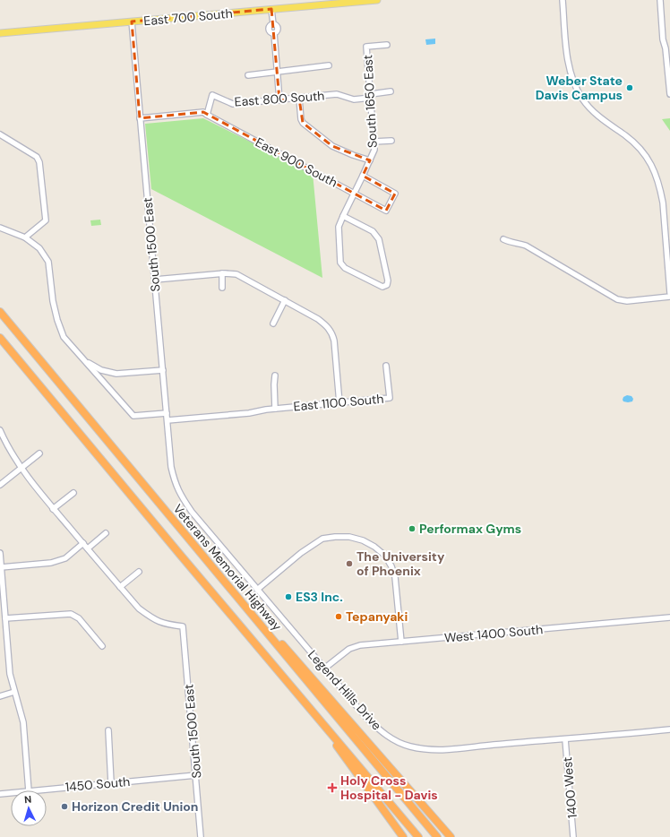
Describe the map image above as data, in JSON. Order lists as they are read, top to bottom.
{
  "streets": {
    "highway": ["Veterans Memorial Highway"],
    "main road": ["East 700 South"],
    "street": [
      "East 800 South",
      "South 1650 East",
      "East 900 South",
      "South 1500 East",
      "East 1100 South",
      "West 1400 South",
      "Legend Hills Drive",
      "1450 South",
      "1400 West"
    ]
  },
  "crossings": [
    ["East 700 South", "South 1500 East"],
    ["East 800 South", "South 1650 East"],
    ["East 800 South", "East 900 South"],
    ["South 1650 East", "East 900 South"],
    ["South 1500 East", "East 1100 South"],
    ["South 1500 East", "Legend Hills Drive"],
    ["South 1500 East", "1450 South"],
    ["West 1400 South", "Legend Hills Drive"],
    ["Legend Hills Drive", "1400 West"]
  ],
  "places": {
    "other": [
      "Weber State Davis Campus",
      "Performax Gyms",
      "The University of Phoenix",
      "ES3 Inc.",
      "Tepanyaki",
      "Horizon Credit Union"
    ],
    "health": ["Holy Cross Hospital - Davis"]
  },
  "north": "top"
}
